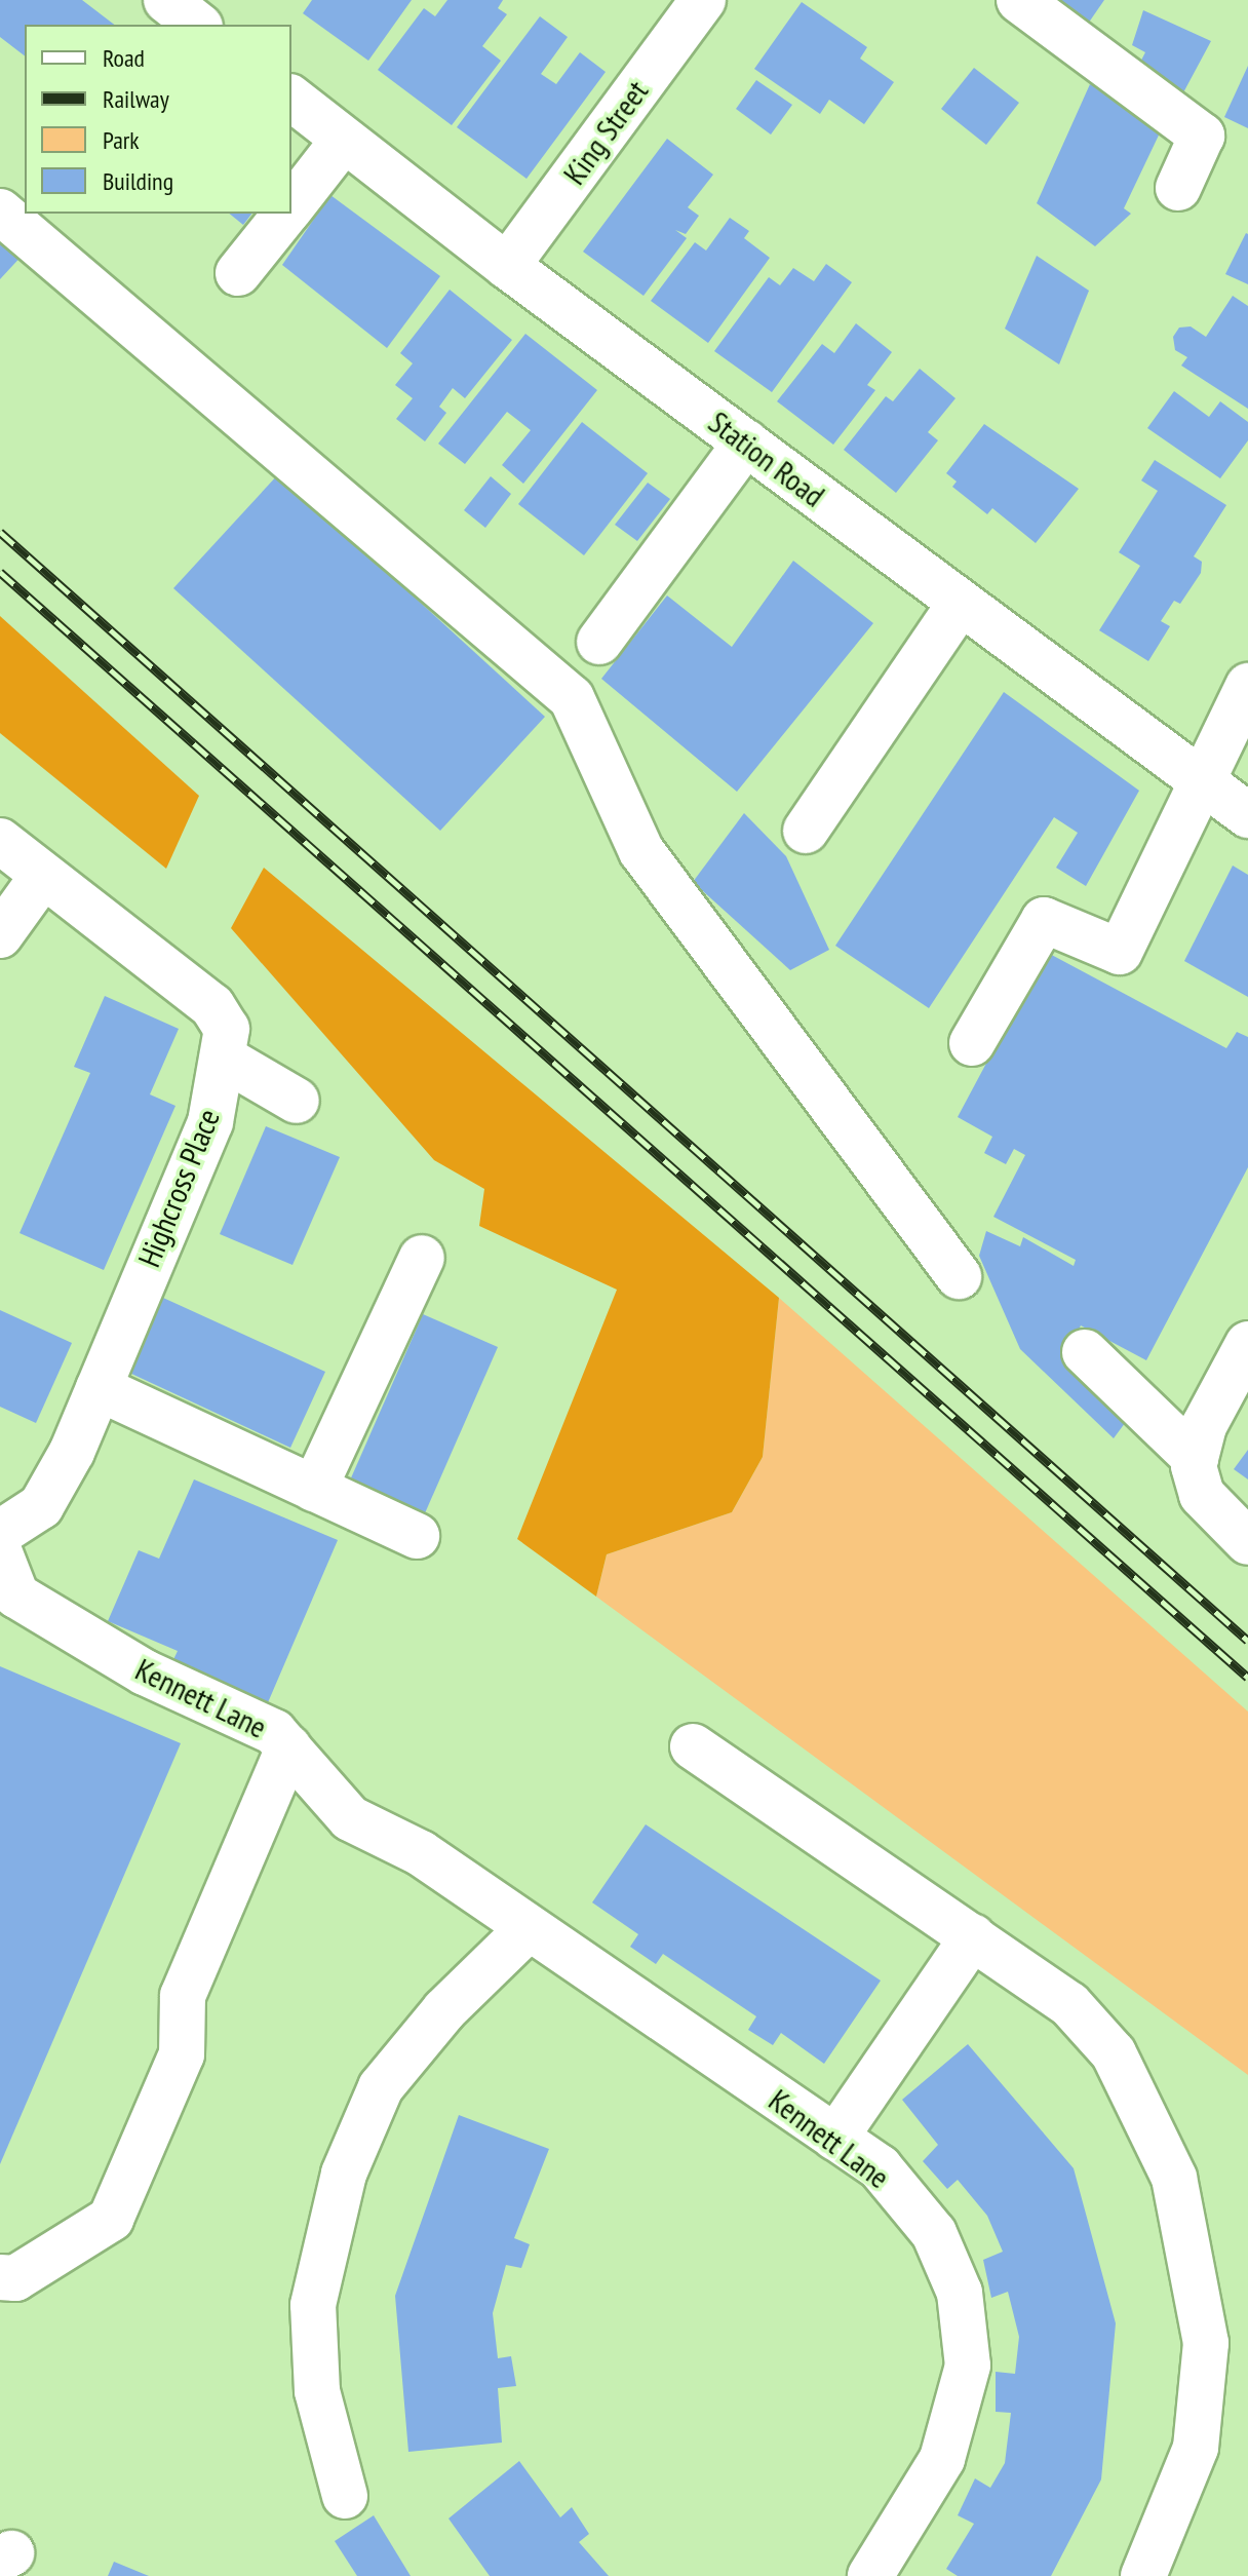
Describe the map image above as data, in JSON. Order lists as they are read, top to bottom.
{
  "streets": {
    "street": [
      "King Street",
      "Station Road",
      "Highcross Place",
      "Kennett Lane"
    ]
  },
  "crossings": [
    ["King Street", "Station Road"]
  ],
  "legend": [
    "Road",
    "Railway",
    "Park",
    "Building"
  ]
}
